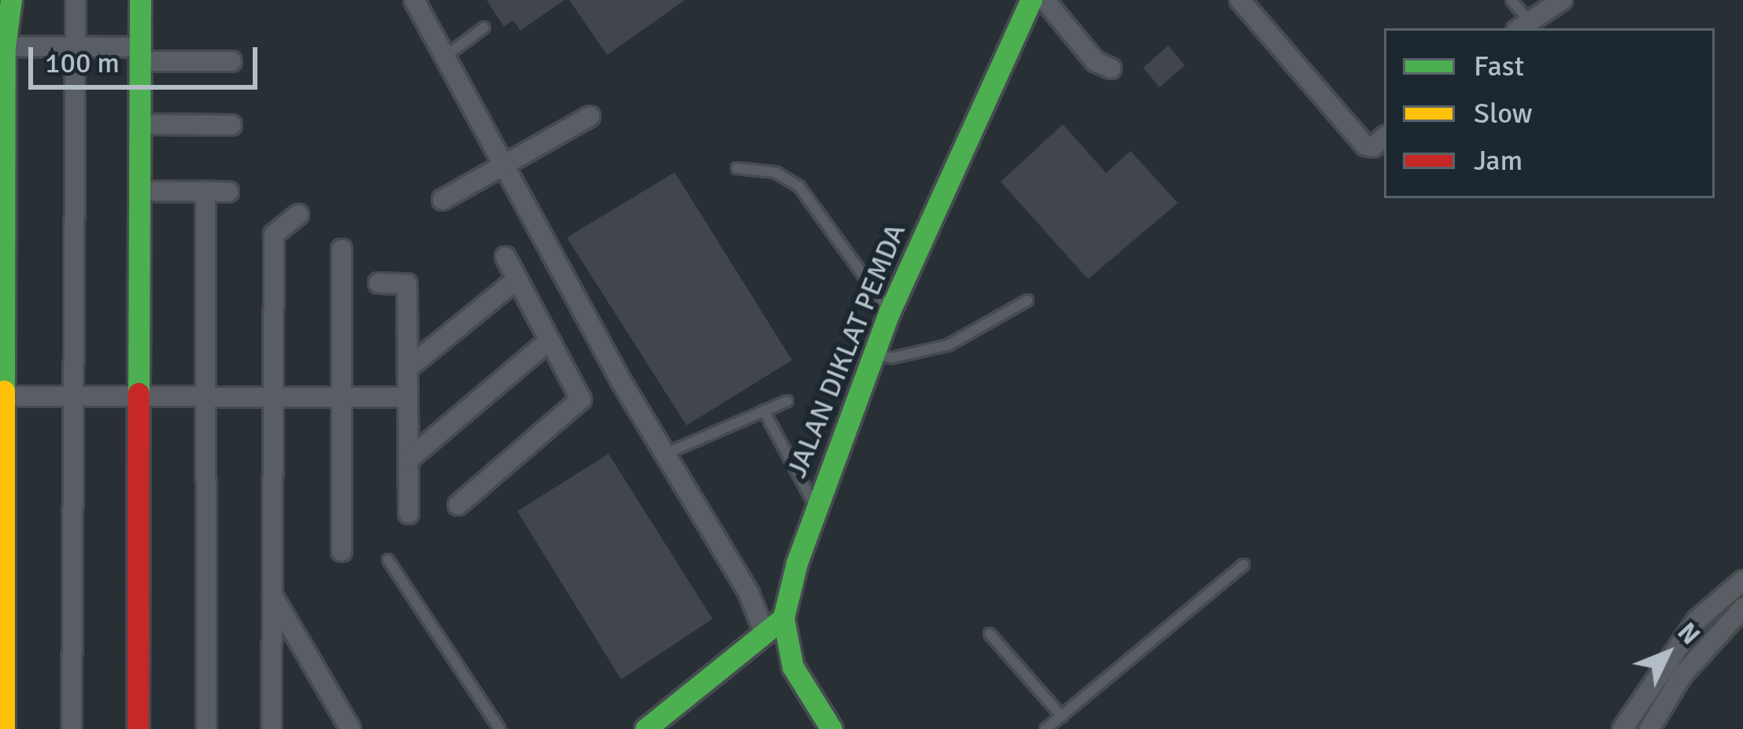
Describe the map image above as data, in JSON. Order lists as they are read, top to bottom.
{
  "streets": {
    "street": ["JALAN DIKLAT PEMDA"]
  },
  "legend": ["Fast", "Slow", "Jam"],
  "scale_bar": "100 m",
  "north": "top right"
}
